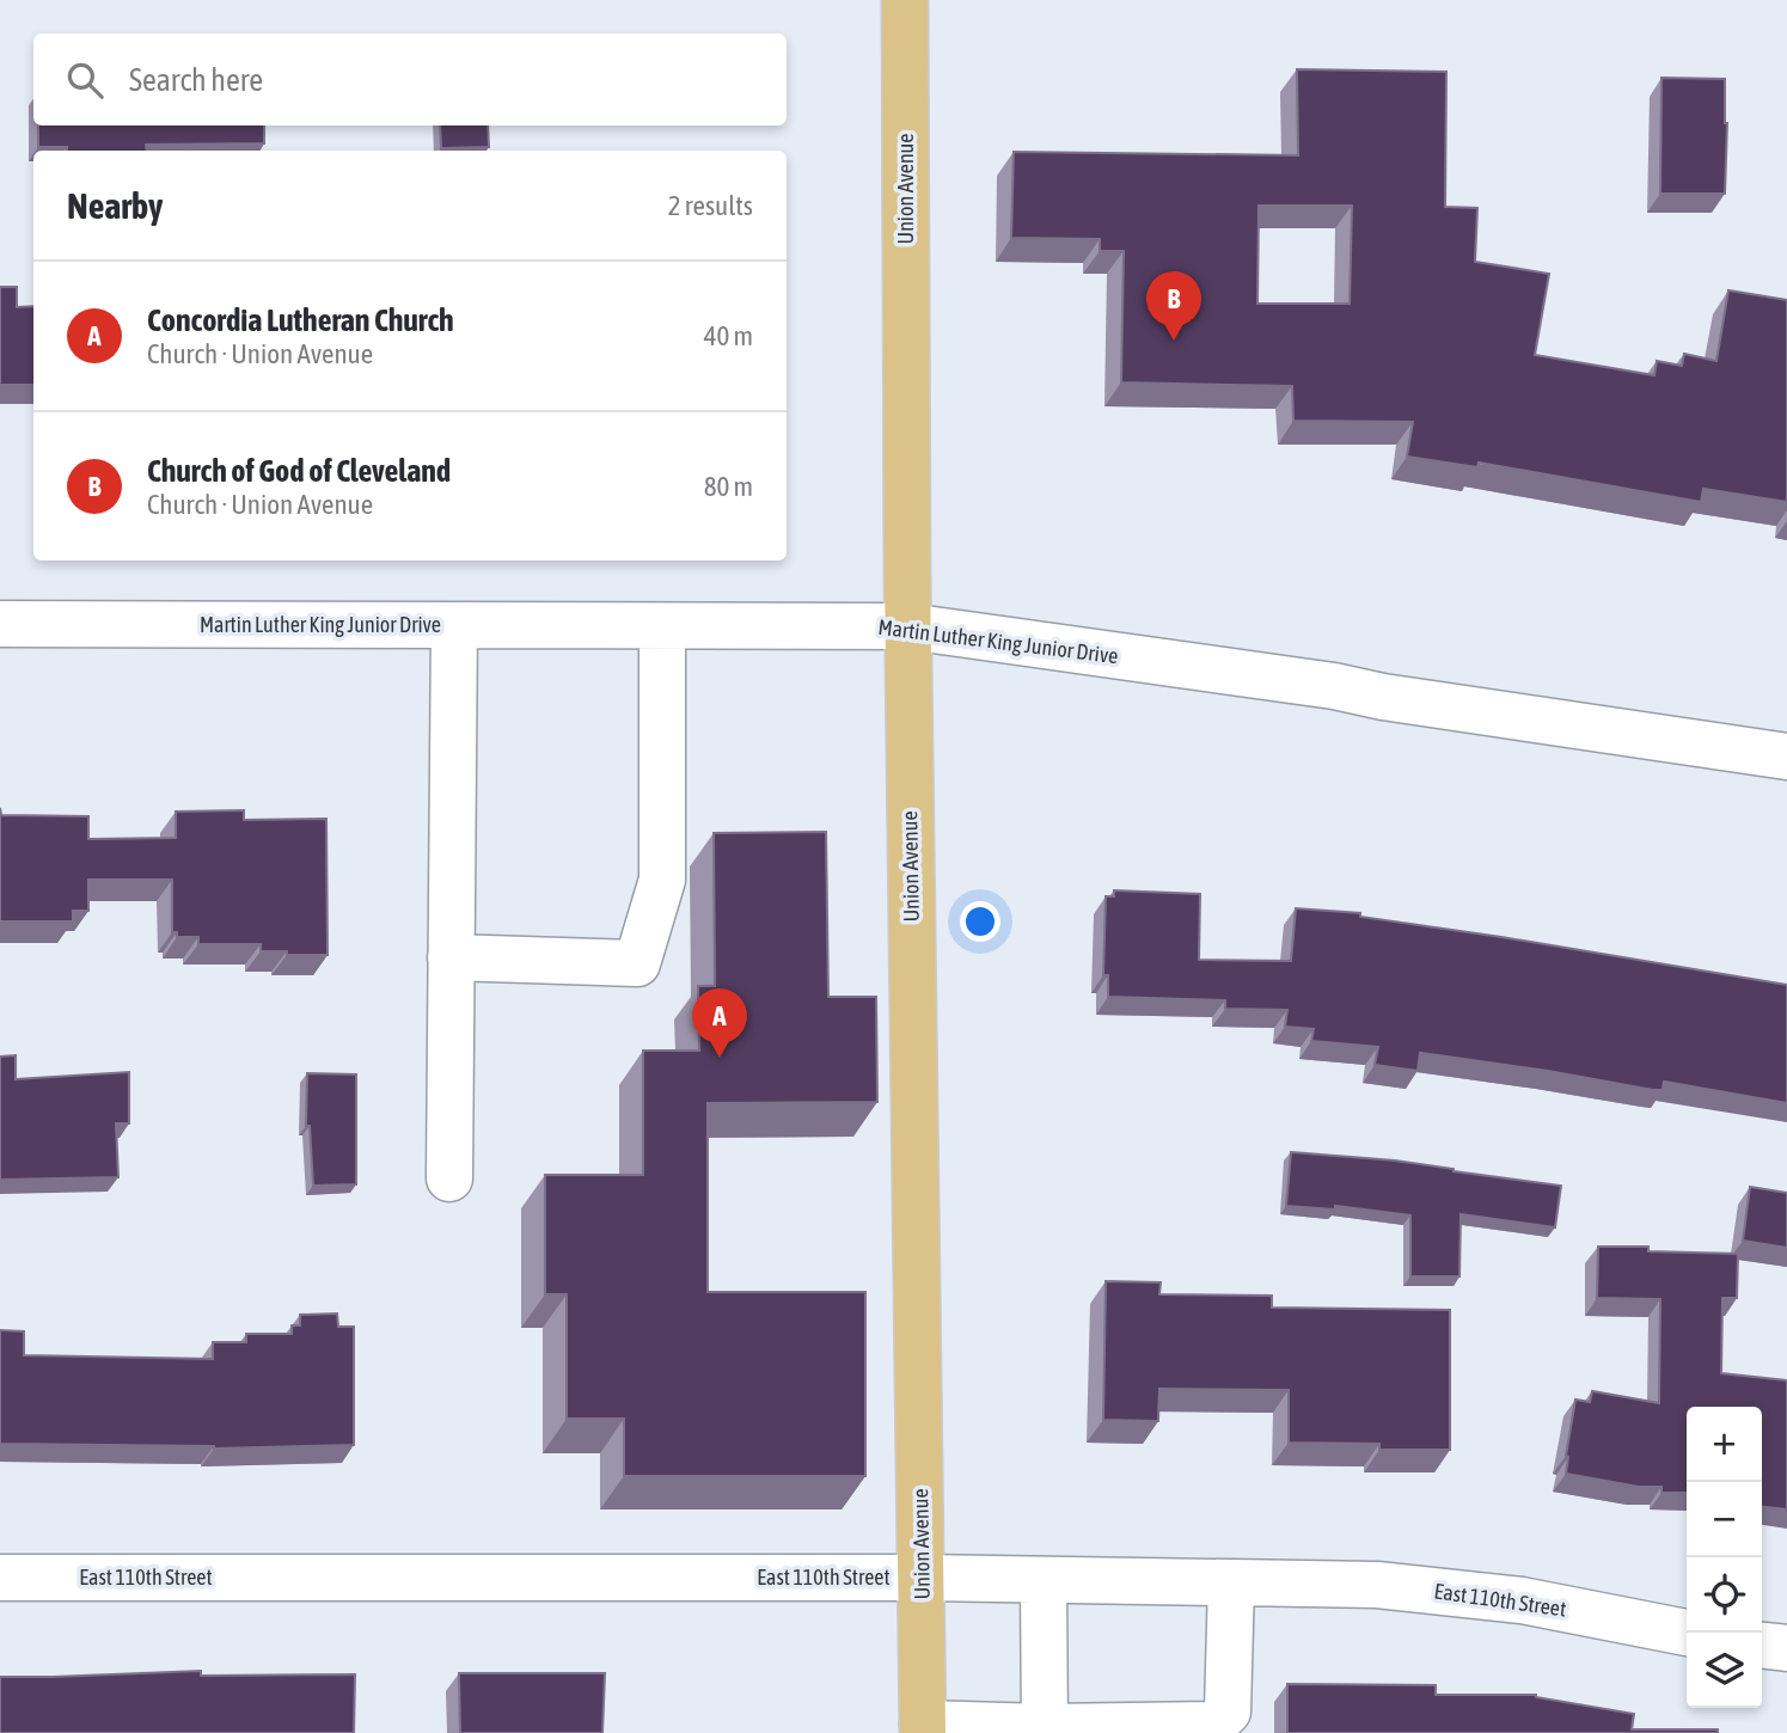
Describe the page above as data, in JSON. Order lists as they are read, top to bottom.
{
  "streets": {
    "main road": ["Union Avenue"],
    "street": ["Martin Luther King Junior Drive", "East 110th Street"]
  },
  "crossings": [
    ["Union Avenue", "Martin Luther King Junior Drive"],
    ["Union Avenue", "East 110th Street"]
  ],
  "page": {
    "search": "Search here",
    "heading": ["Nearby", "2 results"],
    "list": [
      {
        "mark": "A",
        "name": "Concordia Lutheran Church",
        "note": "Church · Union Avenue",
        "value": "40 m"
      },
      {
        "mark": "B",
        "name": "Church of God of Cleveland",
        "note": "Church · Union Avenue",
        "value": "80 m"
      }
    ],
    "pins": ["B", "A"],
    "map_buttons": ["+", "−"]
  }
}
